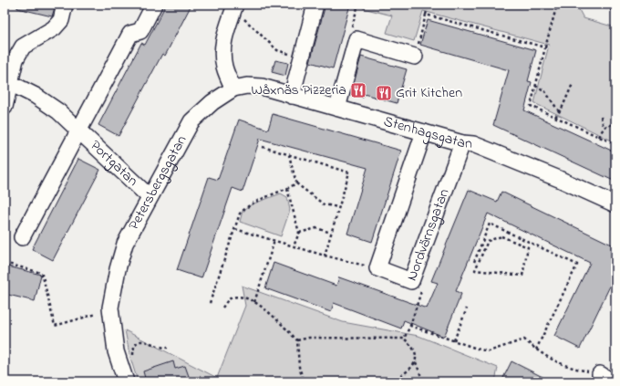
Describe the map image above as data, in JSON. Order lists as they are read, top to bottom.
{
  "streets": {
    "street": [
      "Stenhagsgatan",
      "Portgatan",
      "Petersbergsgatan",
      "Nordvärnsgatan"
    ]
  },
  "crossings": [
    ["Stenhagsgatan", "Petersbergsgatan"],
    ["Stenhagsgatan", "Nordvärnsgatan"],
    ["Portgatan", "Petersbergsgatan"]
  ],
  "places": {
    "restaurant": ["Wåxnäs Pizzeria", "Grit Kitchen"]
  }
}
